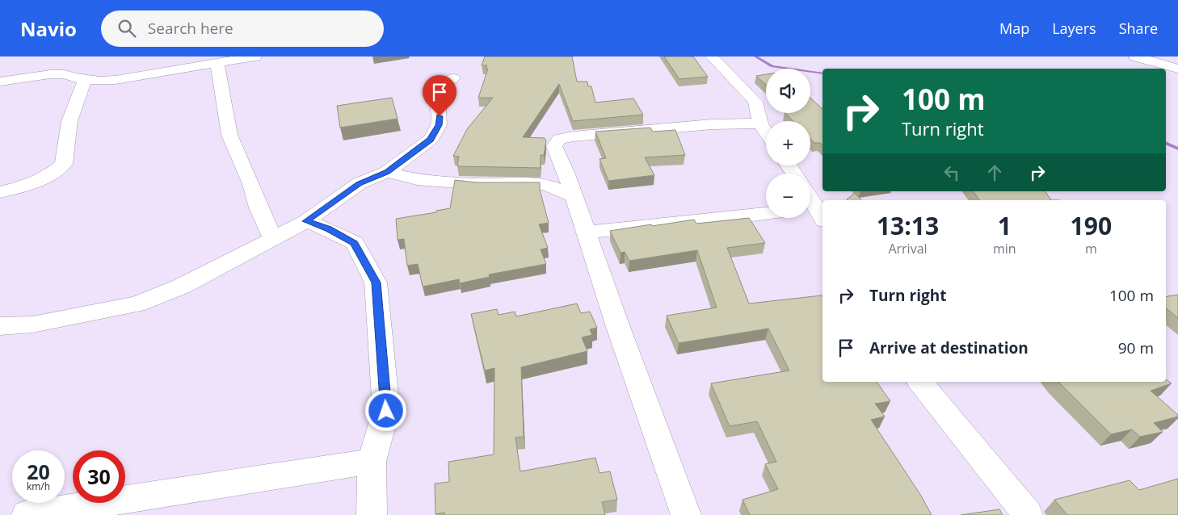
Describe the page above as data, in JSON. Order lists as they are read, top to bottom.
{
  "page": {
    "header": "Navio",
    "search": "Search here",
    "nav": ["Map", "Layers", "Share"],
    "map_buttons": ["+", "−"],
    "turn": ["100 m", "Turn right"],
    "eta": [
      "13:13",
      "Arrival",
      "1",
      "min",
      "190",
      "m"
    ],
    "list": [
      {
        "name": "Turn right",
        "value": "100 m"
      },
      {
        "name": "Arrive at destination",
        "value": "90 m"
      }
    ],
    "speed": "20 km/h",
    "limit": "30"
  }
}
